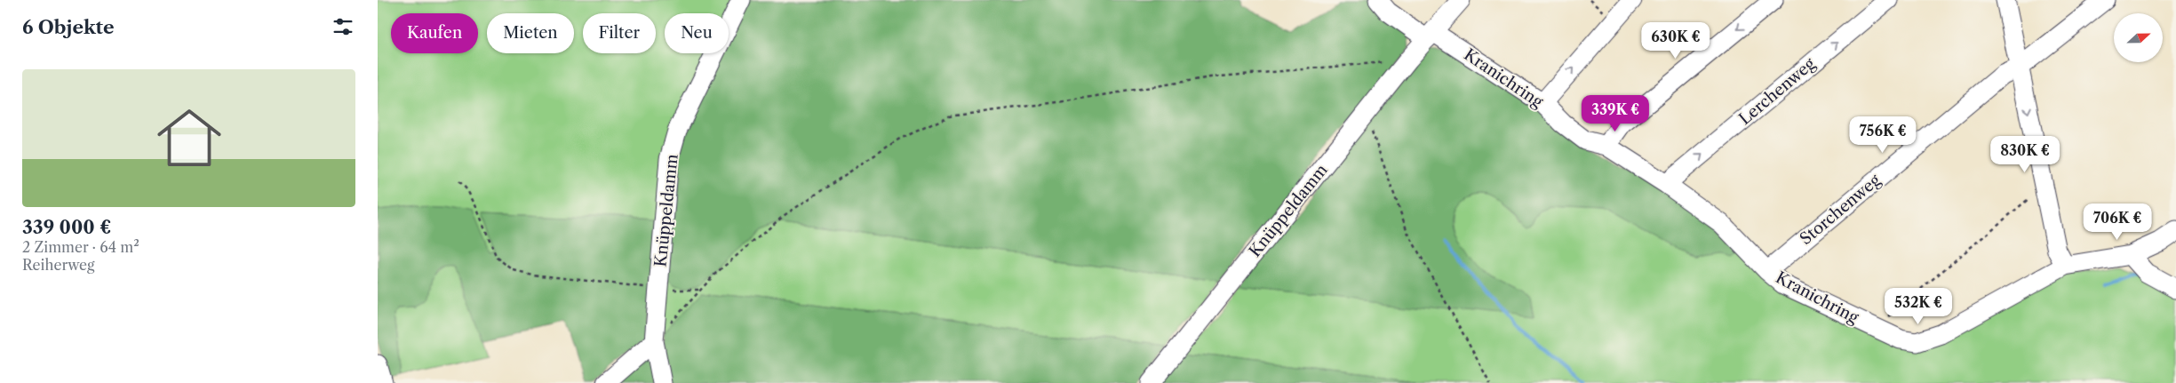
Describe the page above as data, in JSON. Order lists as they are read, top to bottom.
{
  "streets": {
    "street": [
      "Kranichring",
      "Lerchenweg",
      "Storchenweg",
      "Knüppeldamm"
    ]
  },
  "crossings": [
    ["Kranichring", "Lerchenweg"],
    ["Kranichring", "Storchenweg"],
    ["Kranichring", "Knüppeldamm"]
  ],
  "north": "right",
  "page": {
    "heading": "6 Objekte",
    "chip": [
      "Kaufen",
      "Mieten",
      "Filter",
      "Neu"
    ],
    "price": [
      "630K €",
      "339K €",
      "756K €",
      "830K €",
      "706K €",
      "532K €"
    ],
    "list": [
      {
        "name": "339 000 €",
        "note": "2 Zimmer · 64 m² · Reiherweg"
      }
    ]
  }
}
